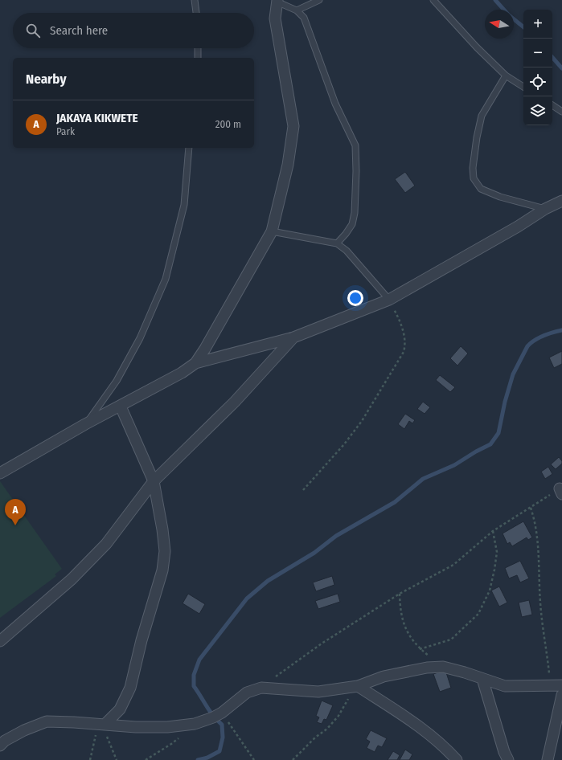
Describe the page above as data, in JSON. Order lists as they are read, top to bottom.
{
  "north": "left",
  "page": {
    "map_buttons": ["+", "−"],
    "search": "Search here",
    "heading": "Nearby",
    "list": [
      {
        "mark": "A",
        "name": "JAKAYA KIKWETE",
        "note": "Park",
        "value": "200 m"
      }
    ],
    "pins": "A"
  }
}
